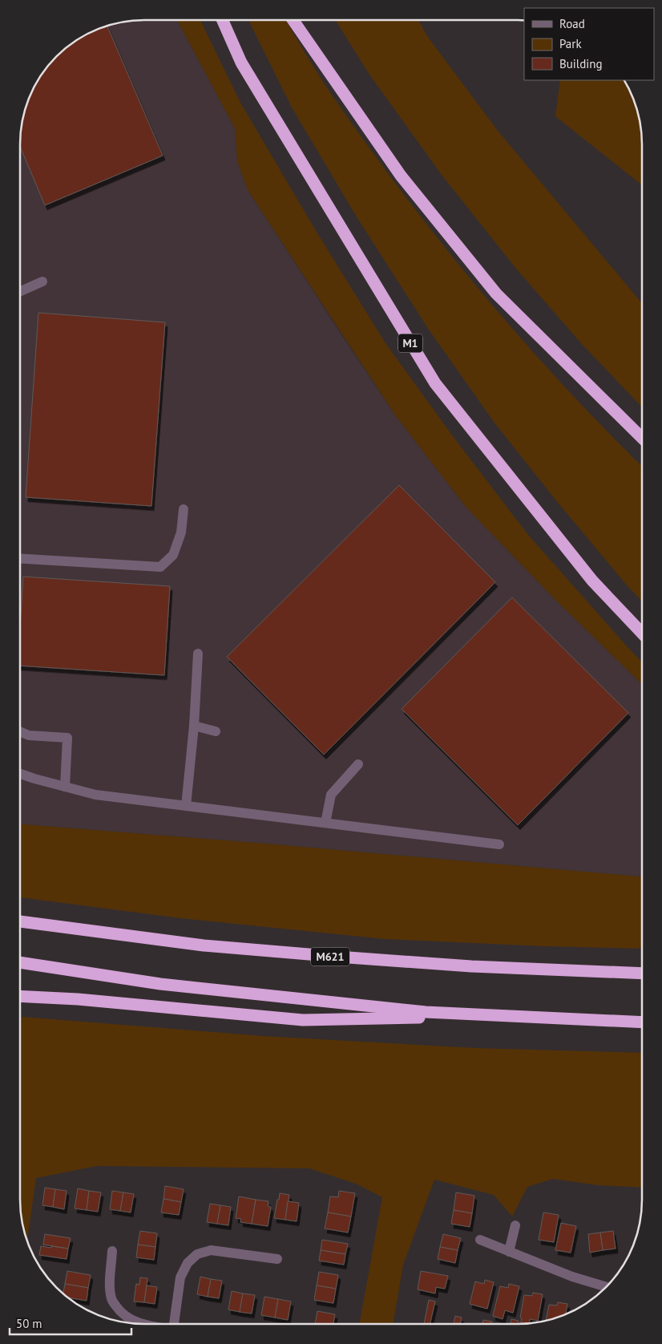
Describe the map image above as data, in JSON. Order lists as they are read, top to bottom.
{
  "streets": {
    "highway": ["M1", "M621"]
  },
  "legend": ["Road", "Park", "Building"],
  "scale_bar": "50 m"
}
